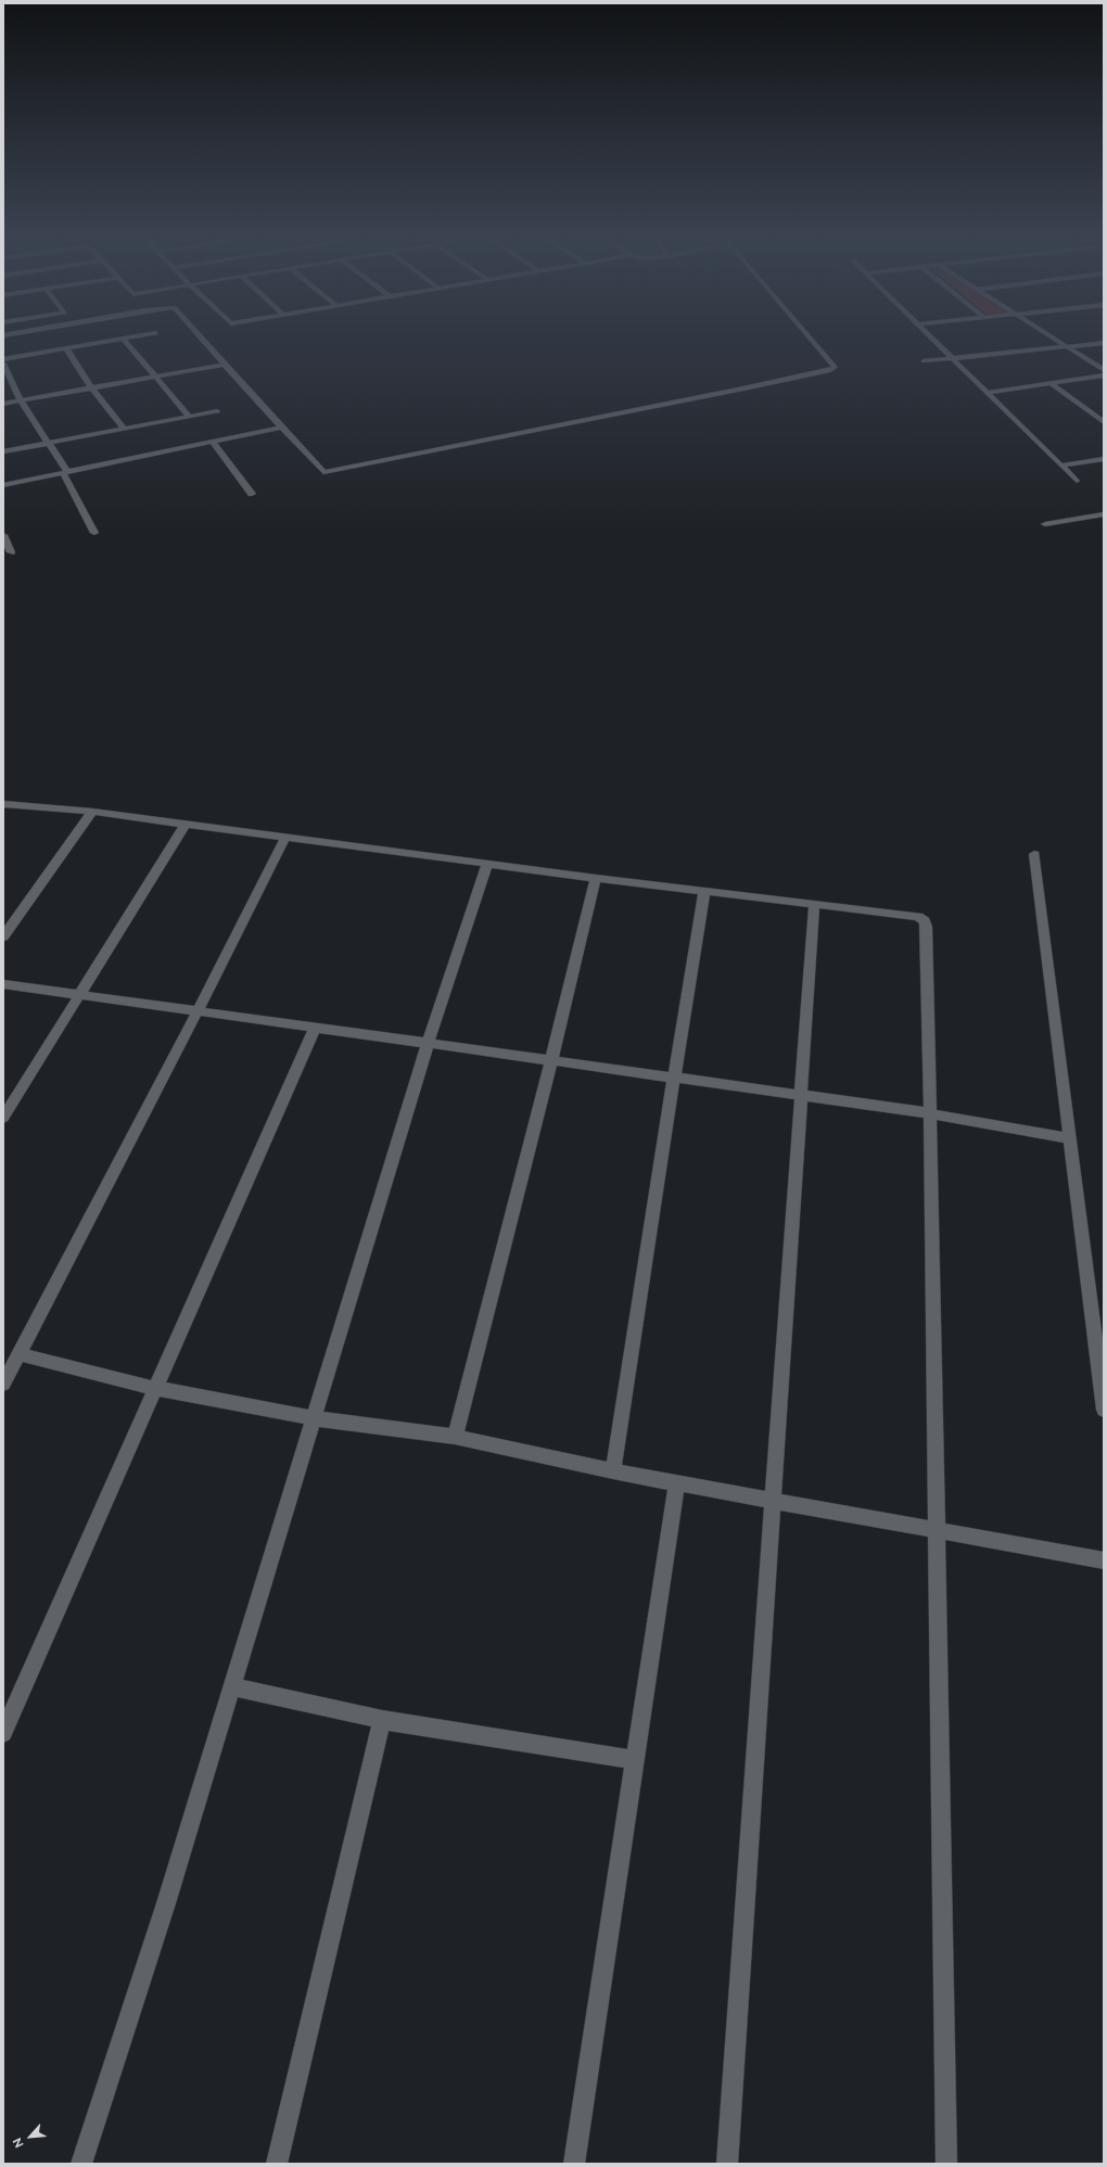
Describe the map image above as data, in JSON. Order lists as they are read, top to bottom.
{
  "north": "bottom left"
}
